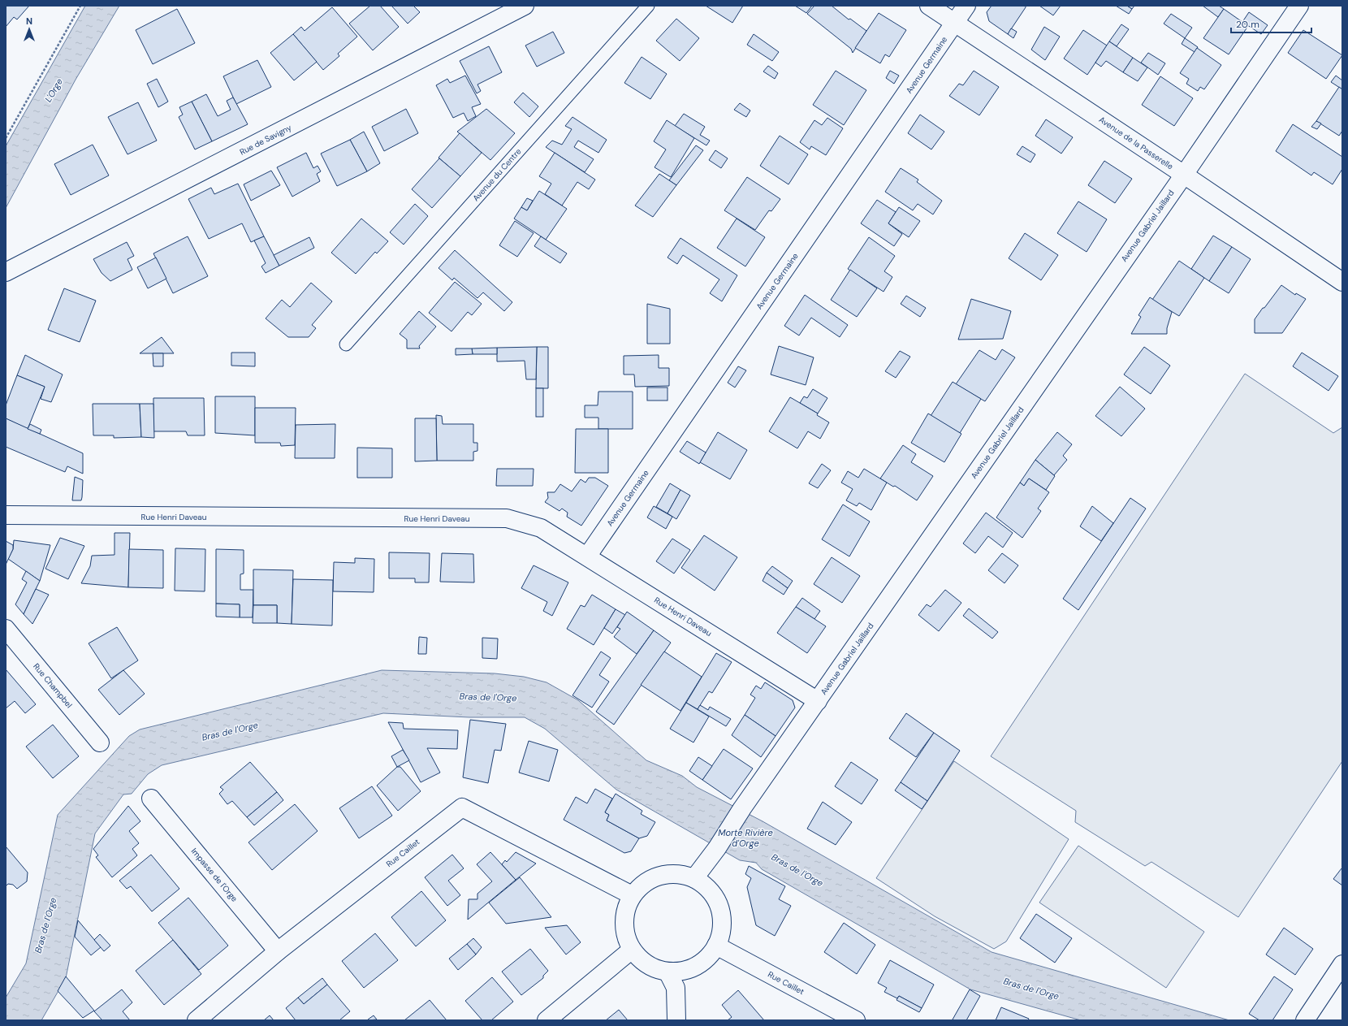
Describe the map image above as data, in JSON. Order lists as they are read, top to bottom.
{
  "streets": {
    "street": [
      "Avenue Germaine",
      "Rue de Savigny",
      "Avenue de la Passerelle",
      "Avenue Gabriel Jaillard",
      "Rue Henri Daveau",
      "Rue Champbel",
      "Rue Caillet",
      "Impasse de l'Orge"
    ],
    "lane": ["Avenue du Centre"]
  },
  "crossings": [
    ["Avenue Germaine", "Avenue de la Passerelle"],
    ["Avenue Germaine", "Rue Henri Daveau"],
    ["Avenue de la Passerelle", "Avenue Gabriel Jaillard"],
    ["Avenue Gabriel Jaillard", "Rue Henri Daveau"],
    ["Avenue Gabriel Jaillard", "Rue Caillet"],
    ["Rue Caillet", "Impasse de l'Orge"]
  ],
  "water": ["L'Orge", "Bras de l'Orge", "Morte Rivière d'Orge"],
  "scale_bar": "20 m",
  "north": "top"
}
